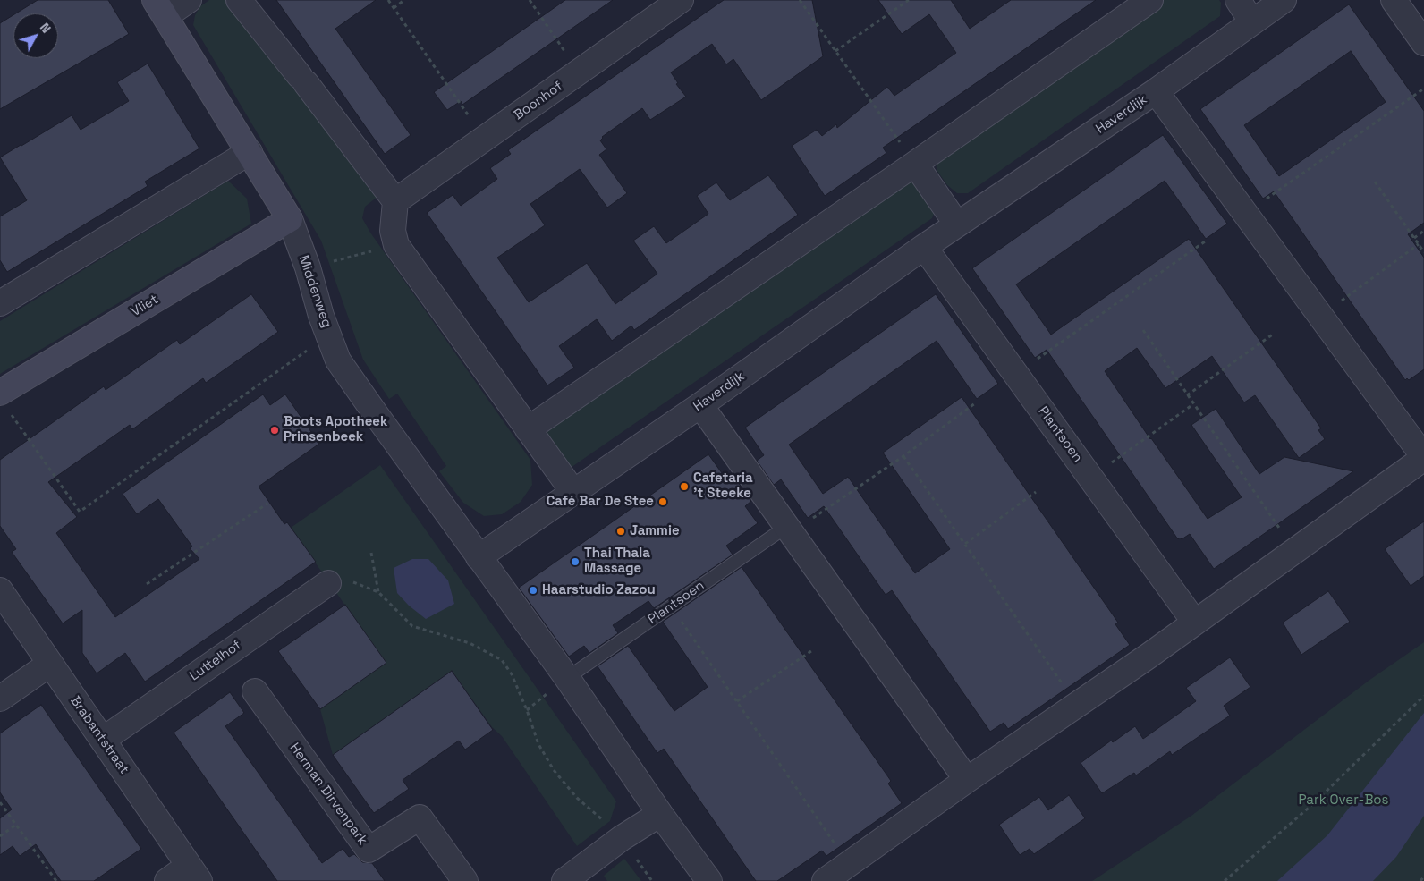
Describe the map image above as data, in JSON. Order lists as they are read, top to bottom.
{
  "streets": {
    "street": [
      "Boonhof",
      "Haverdijk",
      "Middenweg",
      "Vliet",
      "Plantsoen",
      "Luttelhof",
      "Brabantstraat",
      "Herman Dirvenpark"
    ]
  },
  "crossings": [
    ["Haverdijk", "Middenweg"],
    ["Haverdijk", "Plantsoen"],
    ["Middenweg", "Vliet"],
    ["Luttelhof", "Brabantstraat"]
  ],
  "parks": ["Park Over-Bos"],
  "places": [
    "Boots Apotheek Prinsenbeek",
    "Cafetaria 't Steeke",
    "Café Bar De Stee",
    "Jammie",
    "Thai Thala Massage",
    "Haarstudio Zazou"
  ],
  "north": "top right"
}
